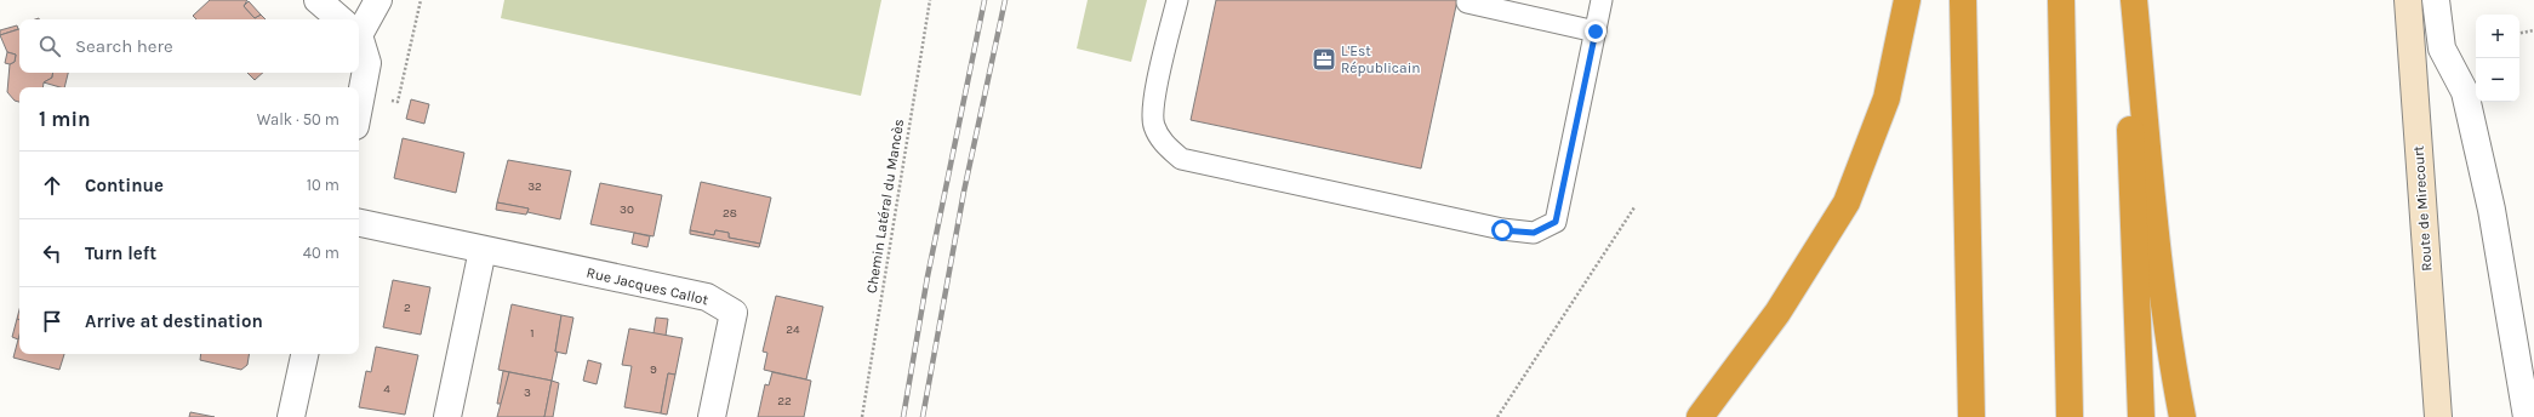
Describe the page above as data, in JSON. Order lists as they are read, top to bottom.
{
  "streets": {
    "main road": ["Route de Mirecourt"],
    "street": ["Rue Jacques Callot"],
    "path": ["Chemin Latéral du Mancès"]
  },
  "places": {
    "office": ["L'Est Républicain"]
  },
  "house_numbers": [
    "32",
    "30",
    "28",
    "2",
    "24",
    "1",
    "9",
    "4",
    "3",
    "22"
  ],
  "page": {
    "map_buttons": ["+", "−"],
    "search": "Search here",
    "heading": ["1 min", "Walk · 50 m"],
    "list": [
      ["Continue", "10 m"],
      ["Turn left", "40 m"],
      "Arrive at destination"
    ]
  }
}
